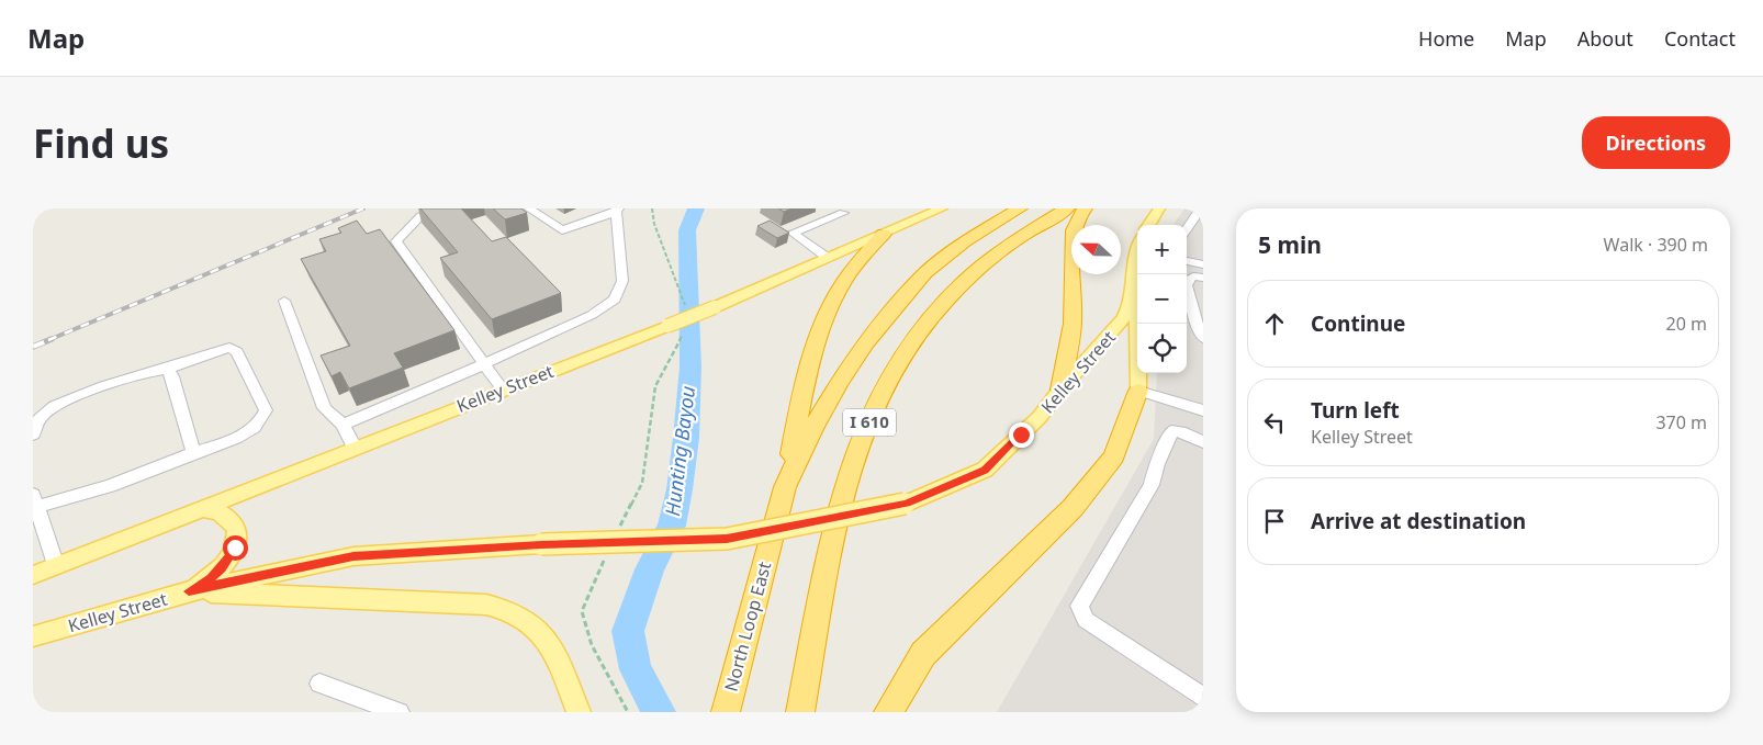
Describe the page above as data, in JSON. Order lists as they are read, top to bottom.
{
  "streets": {
    "highway": ["I 610", "North Loop East"],
    "main road": ["Kelley Street"]
  },
  "water": ["Hunting Bayou"],
  "north": "left",
  "page": {
    "header": "Map",
    "nav": [
      "Home",
      "Map",
      "About",
      "Contact"
    ],
    "buttons": "Directions",
    "title": "Find us",
    "heading": ["5 min", "Walk · 390 m"],
    "map_buttons": ["+", "−"],
    "list": [
      ["Continue", "20 m"],
      ["Turn left", "Kelley Street", "370 m"],
      "Arrive at destination"
    ]
  }
}
